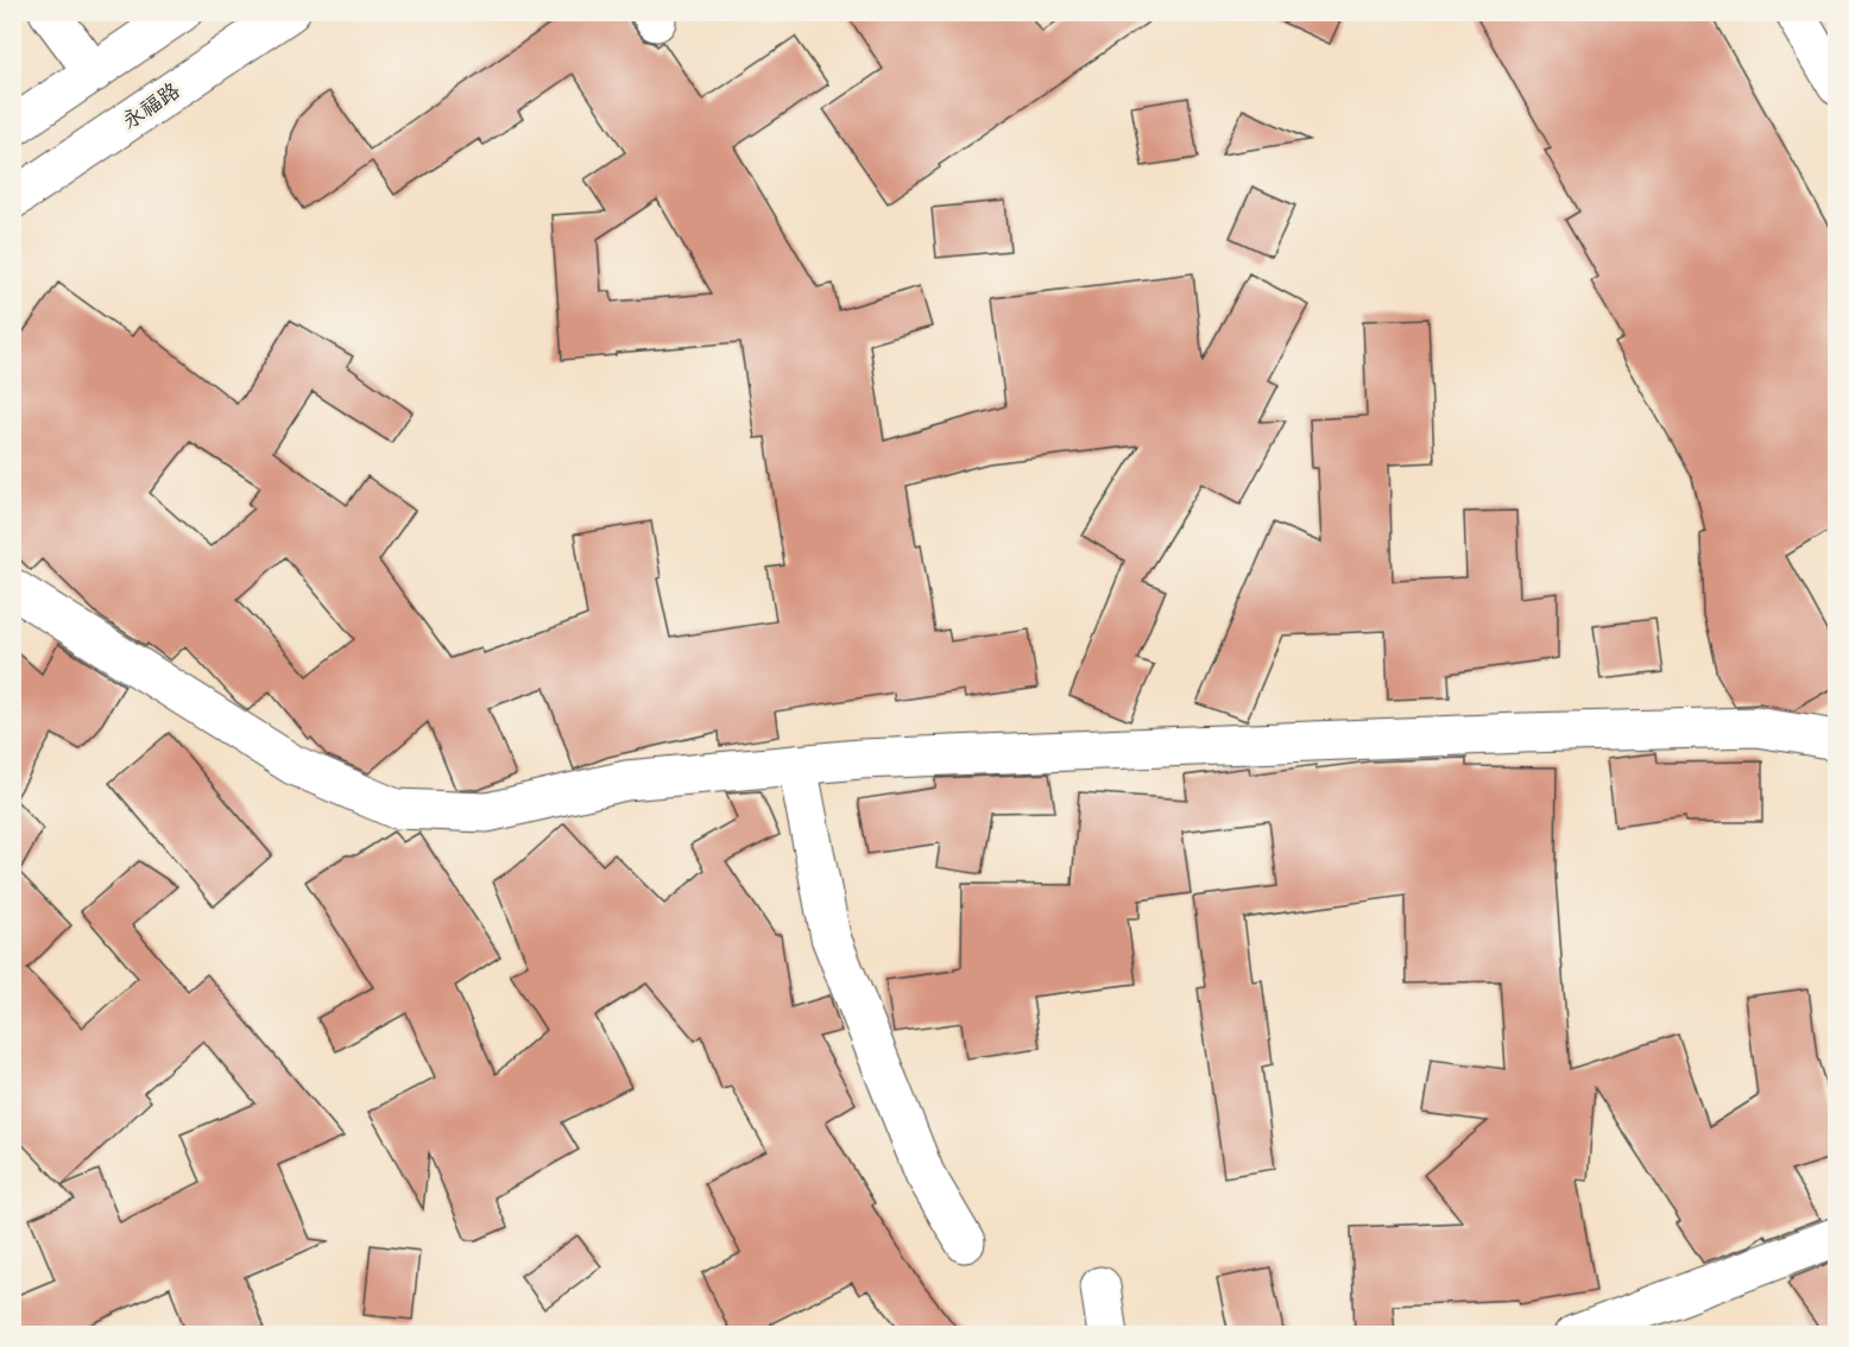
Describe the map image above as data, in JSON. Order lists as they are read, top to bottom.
{
  "streets": {
    "street": ["永福路"]
  }
}
